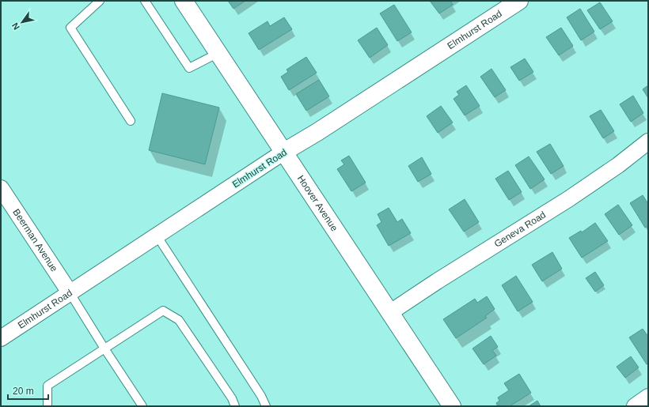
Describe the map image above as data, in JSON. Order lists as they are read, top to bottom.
{
  "streets": {
    "street": [
      "Elmhurst Road",
      "Hoover Avenue",
      "Geneva Road",
      "Beerman Avenue"
    ]
  },
  "crossings": [
    ["Elmhurst Road", "Hoover Avenue"],
    ["Elmhurst Road", "Beerman Avenue"],
    ["Hoover Avenue", "Geneva Road"]
  ],
  "scale_bar": "20 m",
  "north": "bottom left"
}
